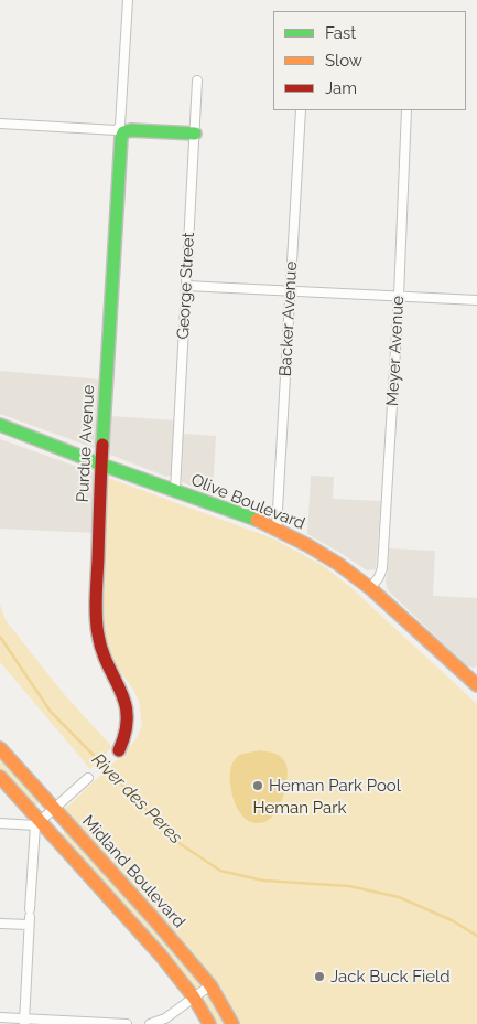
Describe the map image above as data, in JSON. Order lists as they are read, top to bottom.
{
  "streets": {
    "main road": ["Purdue Avenue", "Olive Boulevard", "Midland Boulevard"],
    "street": ["George Street", "Backer Avenue", "Meyer Avenue"]
  },
  "crossings": [
    ["George Street", "Olive Boulevard"],
    ["Backer Avenue", "Olive Boulevard"],
    ["Meyer Avenue", "Olive Boulevard"],
    ["Purdue Avenue", "Olive Boulevard"]
  ],
  "water": ["River des Peres"],
  "parks": ["Heman Park"],
  "places": ["Heman Park Pool", "Jack Buck Field"],
  "legend": ["Fast", "Slow", "Jam"]
}
